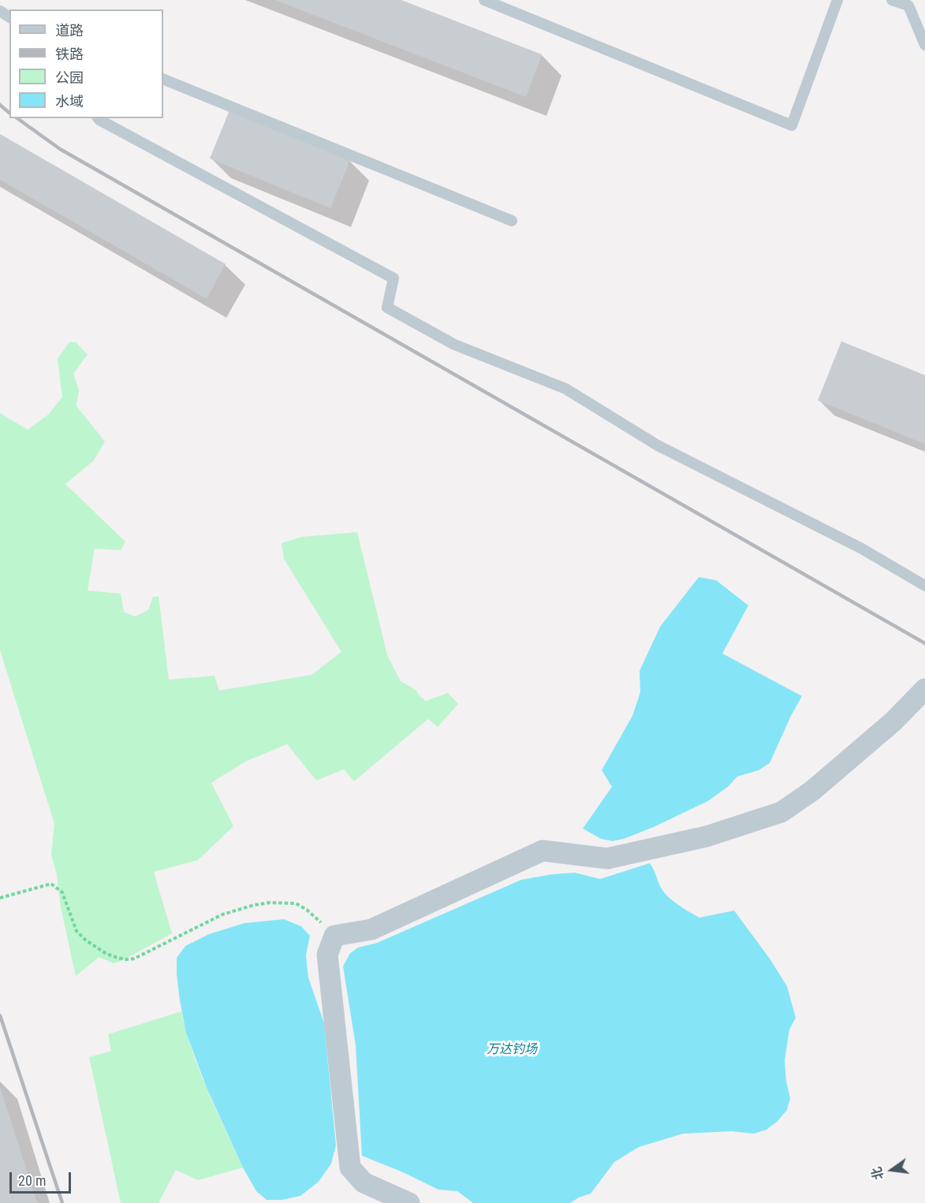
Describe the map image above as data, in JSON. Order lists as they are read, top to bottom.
{
  "water": ["万达钓场"],
  "legend": [
    "道路",
    "铁路",
    "公园",
    "水域"
  ],
  "scale_bar": "20 m",
  "north": "left"
}
